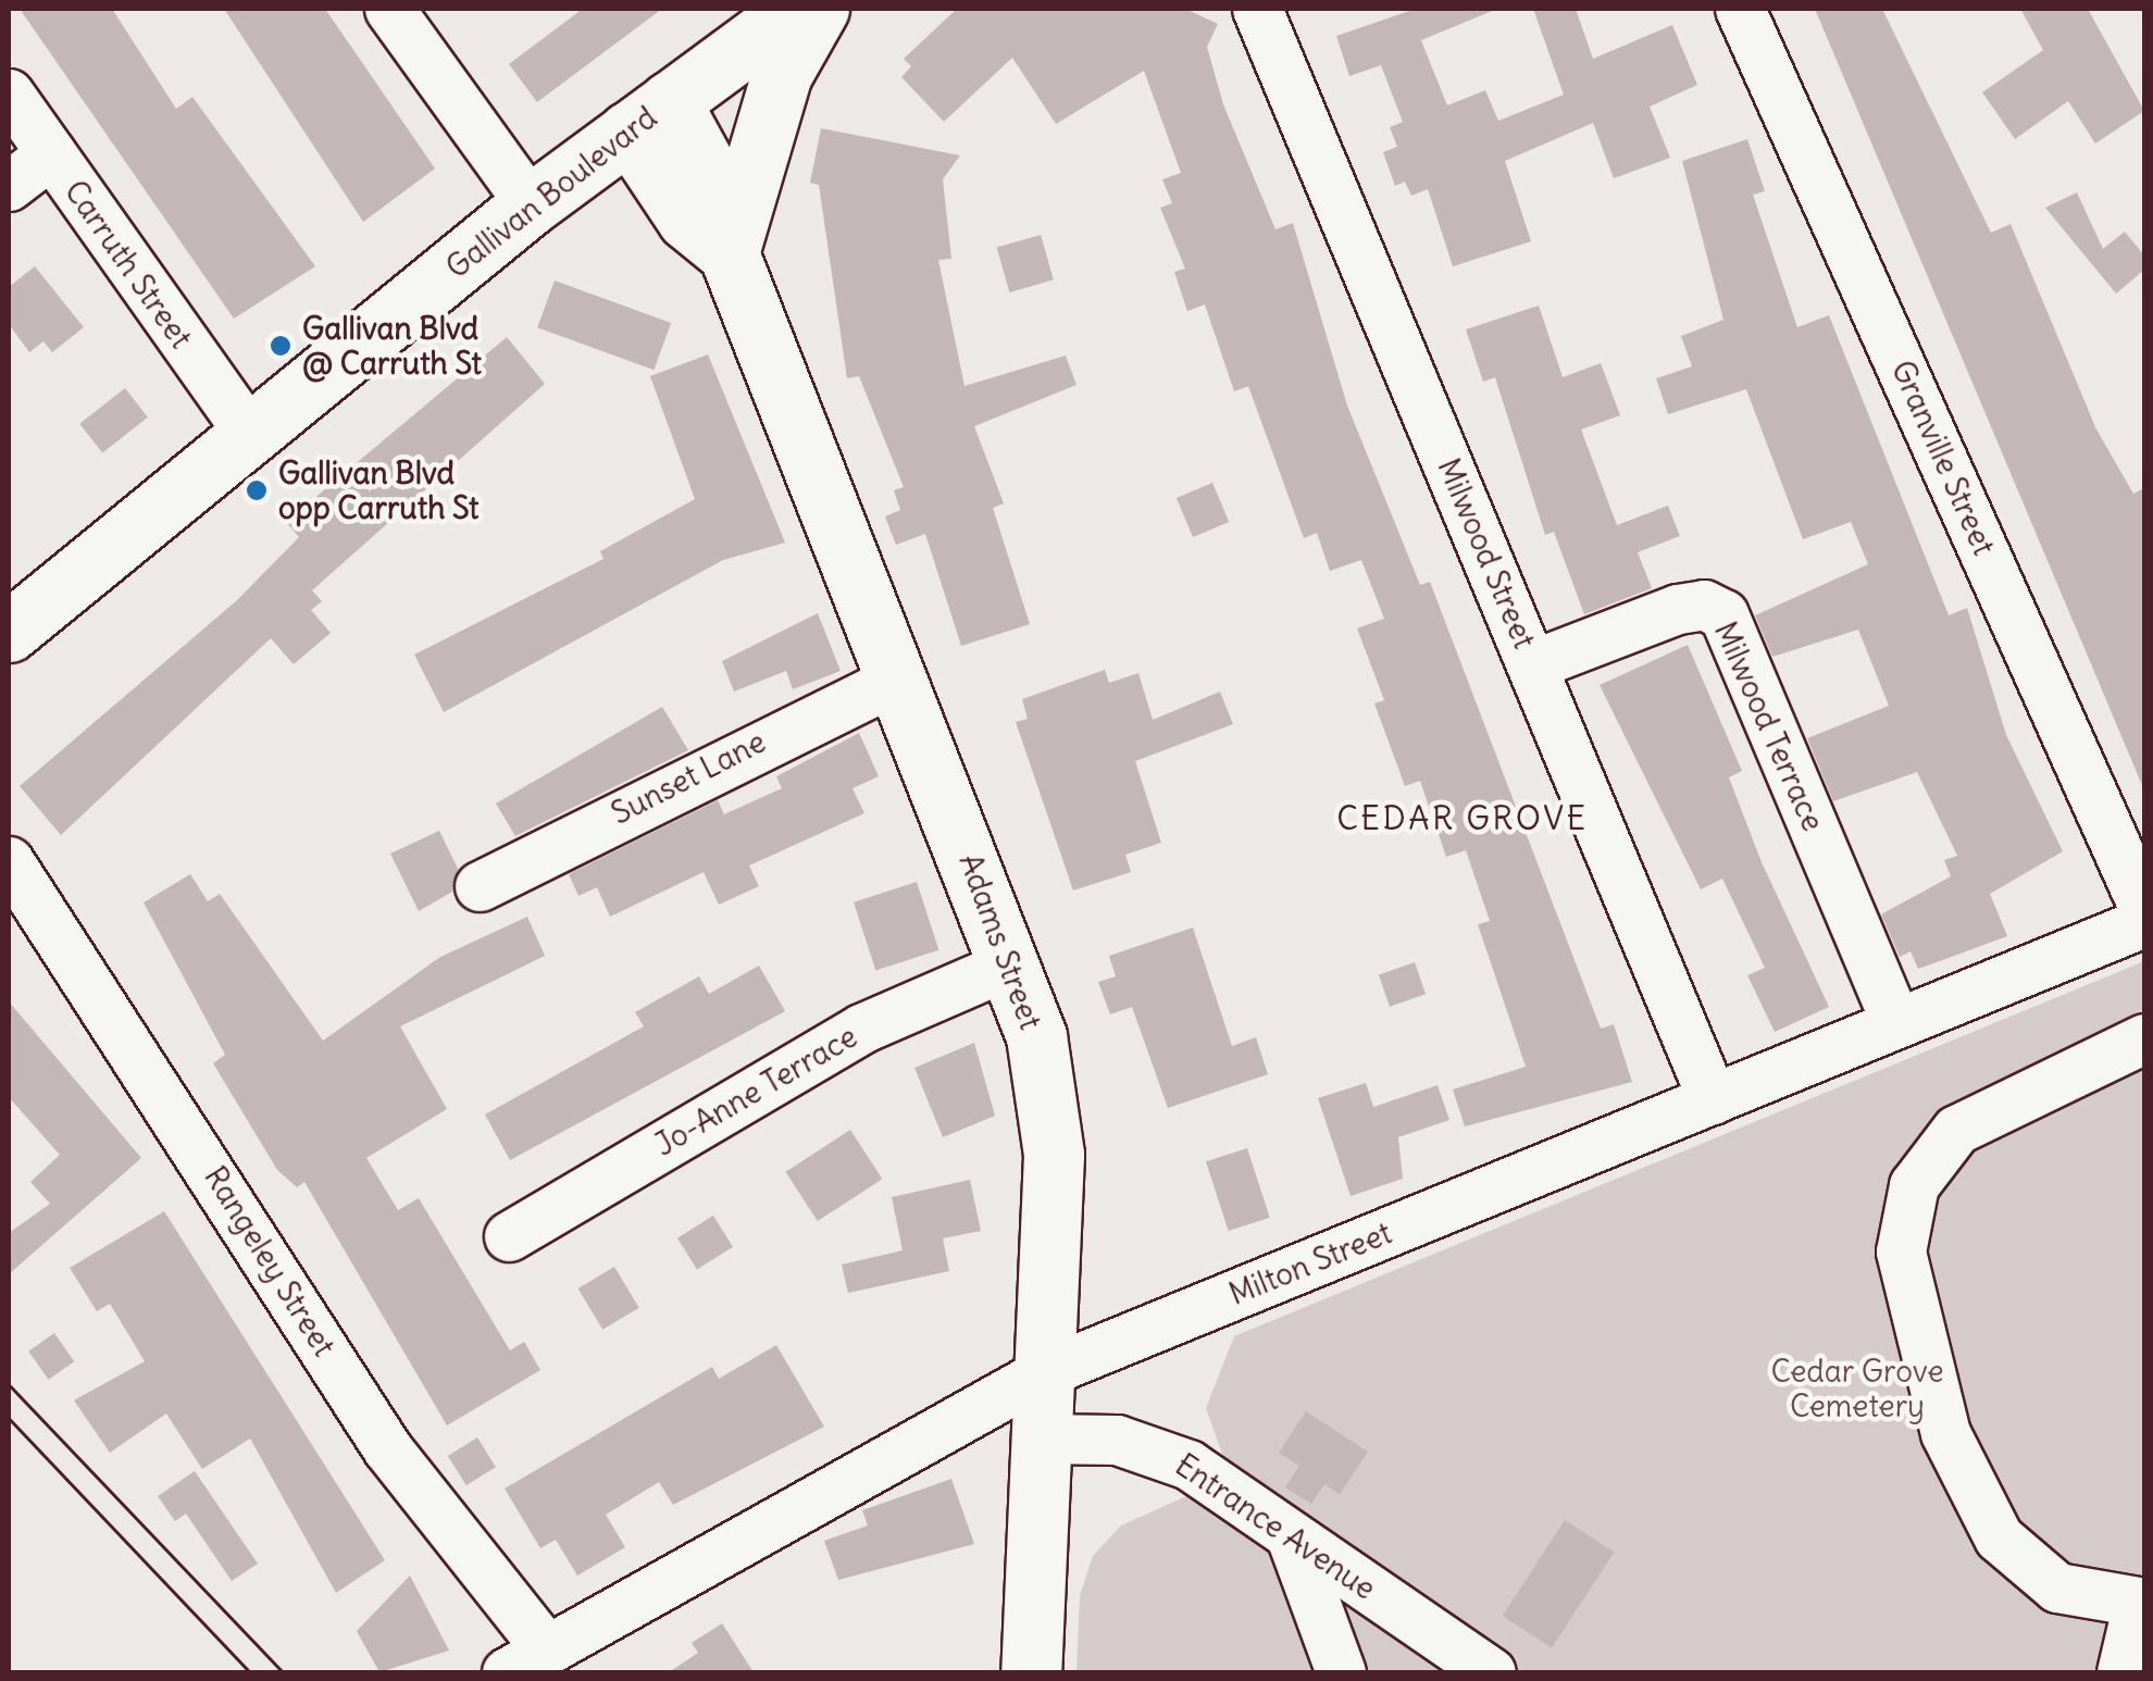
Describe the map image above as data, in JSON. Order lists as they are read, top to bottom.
{
  "streets": {
    "main road": ["Gallivan Boulevard", "Adams Street"],
    "street": [
      "Carruth Street",
      "Granville Street",
      "Milwood Street",
      "Milwood Terrace",
      "Sunset Lane",
      "Jo-Anne Terrace",
      "Rangeley Street",
      "Milton Street",
      "Entrance Avenue"
    ]
  },
  "crossings": [
    ["Gallivan Boulevard", "Carruth Street"],
    ["Gallivan Boulevard", "Adams Street"],
    ["Milwood Street", "Milwood Terrace"],
    ["Milwood Street", "Milton Street"],
    ["Milwood Terrace", "Milton Street"],
    ["Sunset Lane", "Adams Street"],
    ["Adams Street", "Jo-Anne Terrace"],
    ["Adams Street", "Milton Street"],
    ["Adams Street", "Entrance Avenue"],
    ["Rangeley Street", "Milton Street"]
  ],
  "districts": ["CEDAR GROVE"],
  "parks": ["Cedar Grove Cemetery"],
  "places": ["Gallivan Blvd @ Carruth St", "Gallivan Blvd opp Carruth St"]
}
